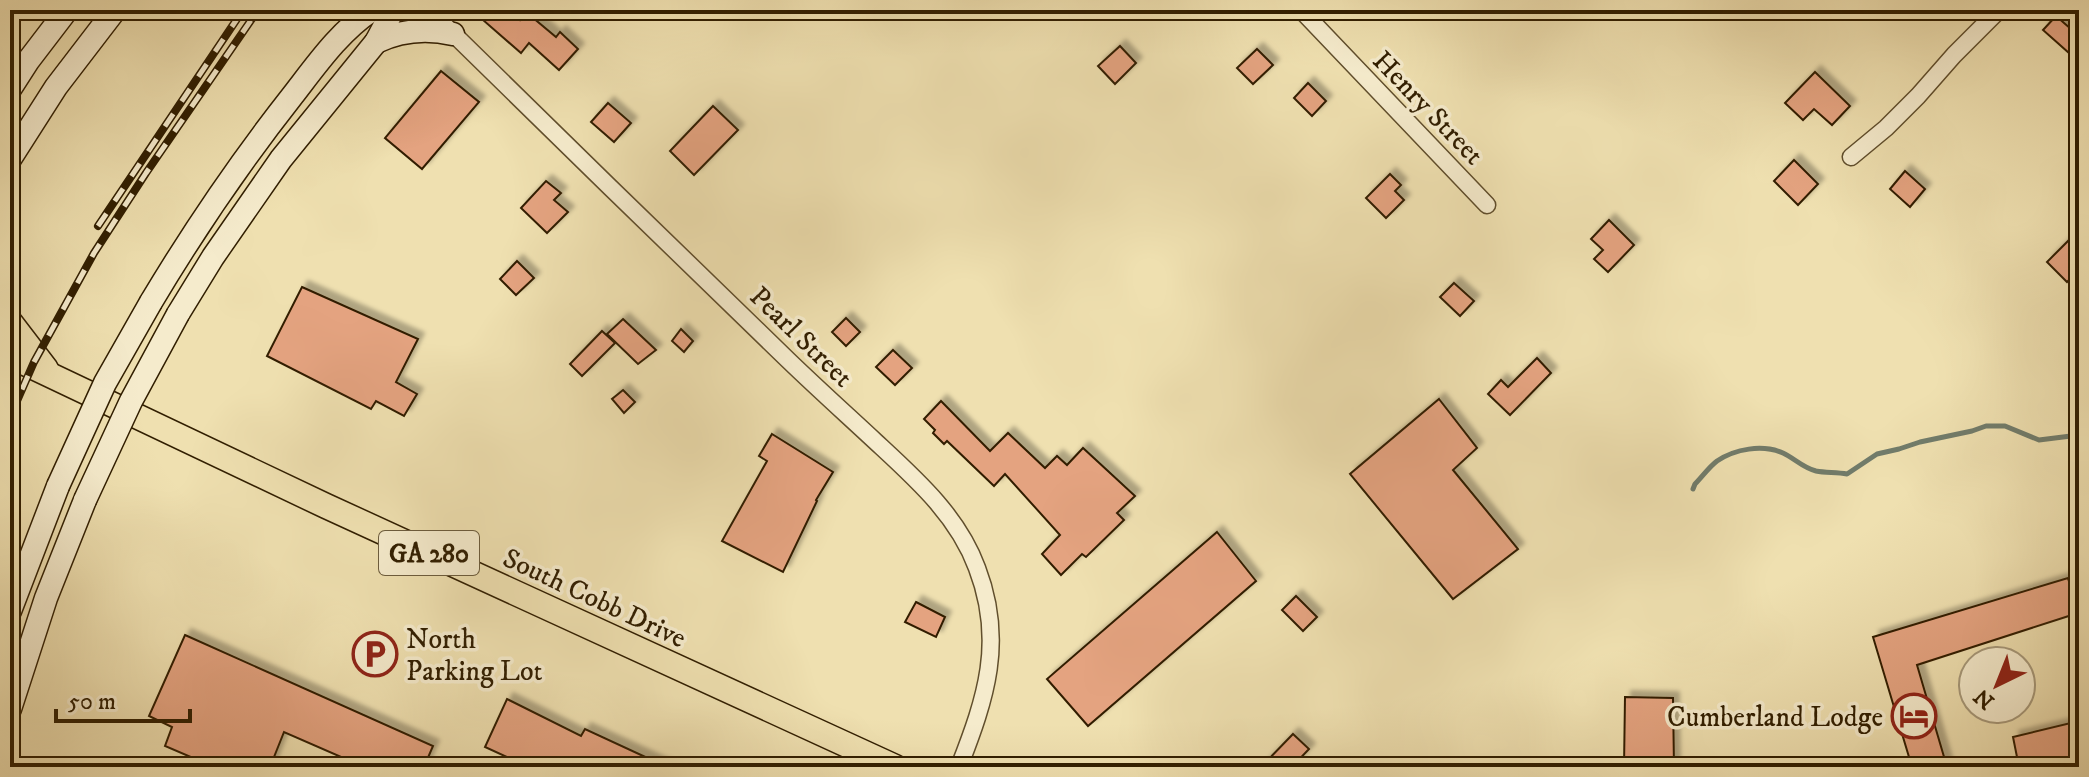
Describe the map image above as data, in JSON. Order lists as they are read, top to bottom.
{
  "streets": {
    "main road": ["GA 280", "South Cobb Drive"],
    "street": ["Henry Street", "Pearl Street"]
  },
  "places": {
    "parking": ["North Parking Lot"],
    "hotel": ["Cumberland Lodge"]
  },
  "scale_bar": "50 m",
  "north": "bottom left"
}
